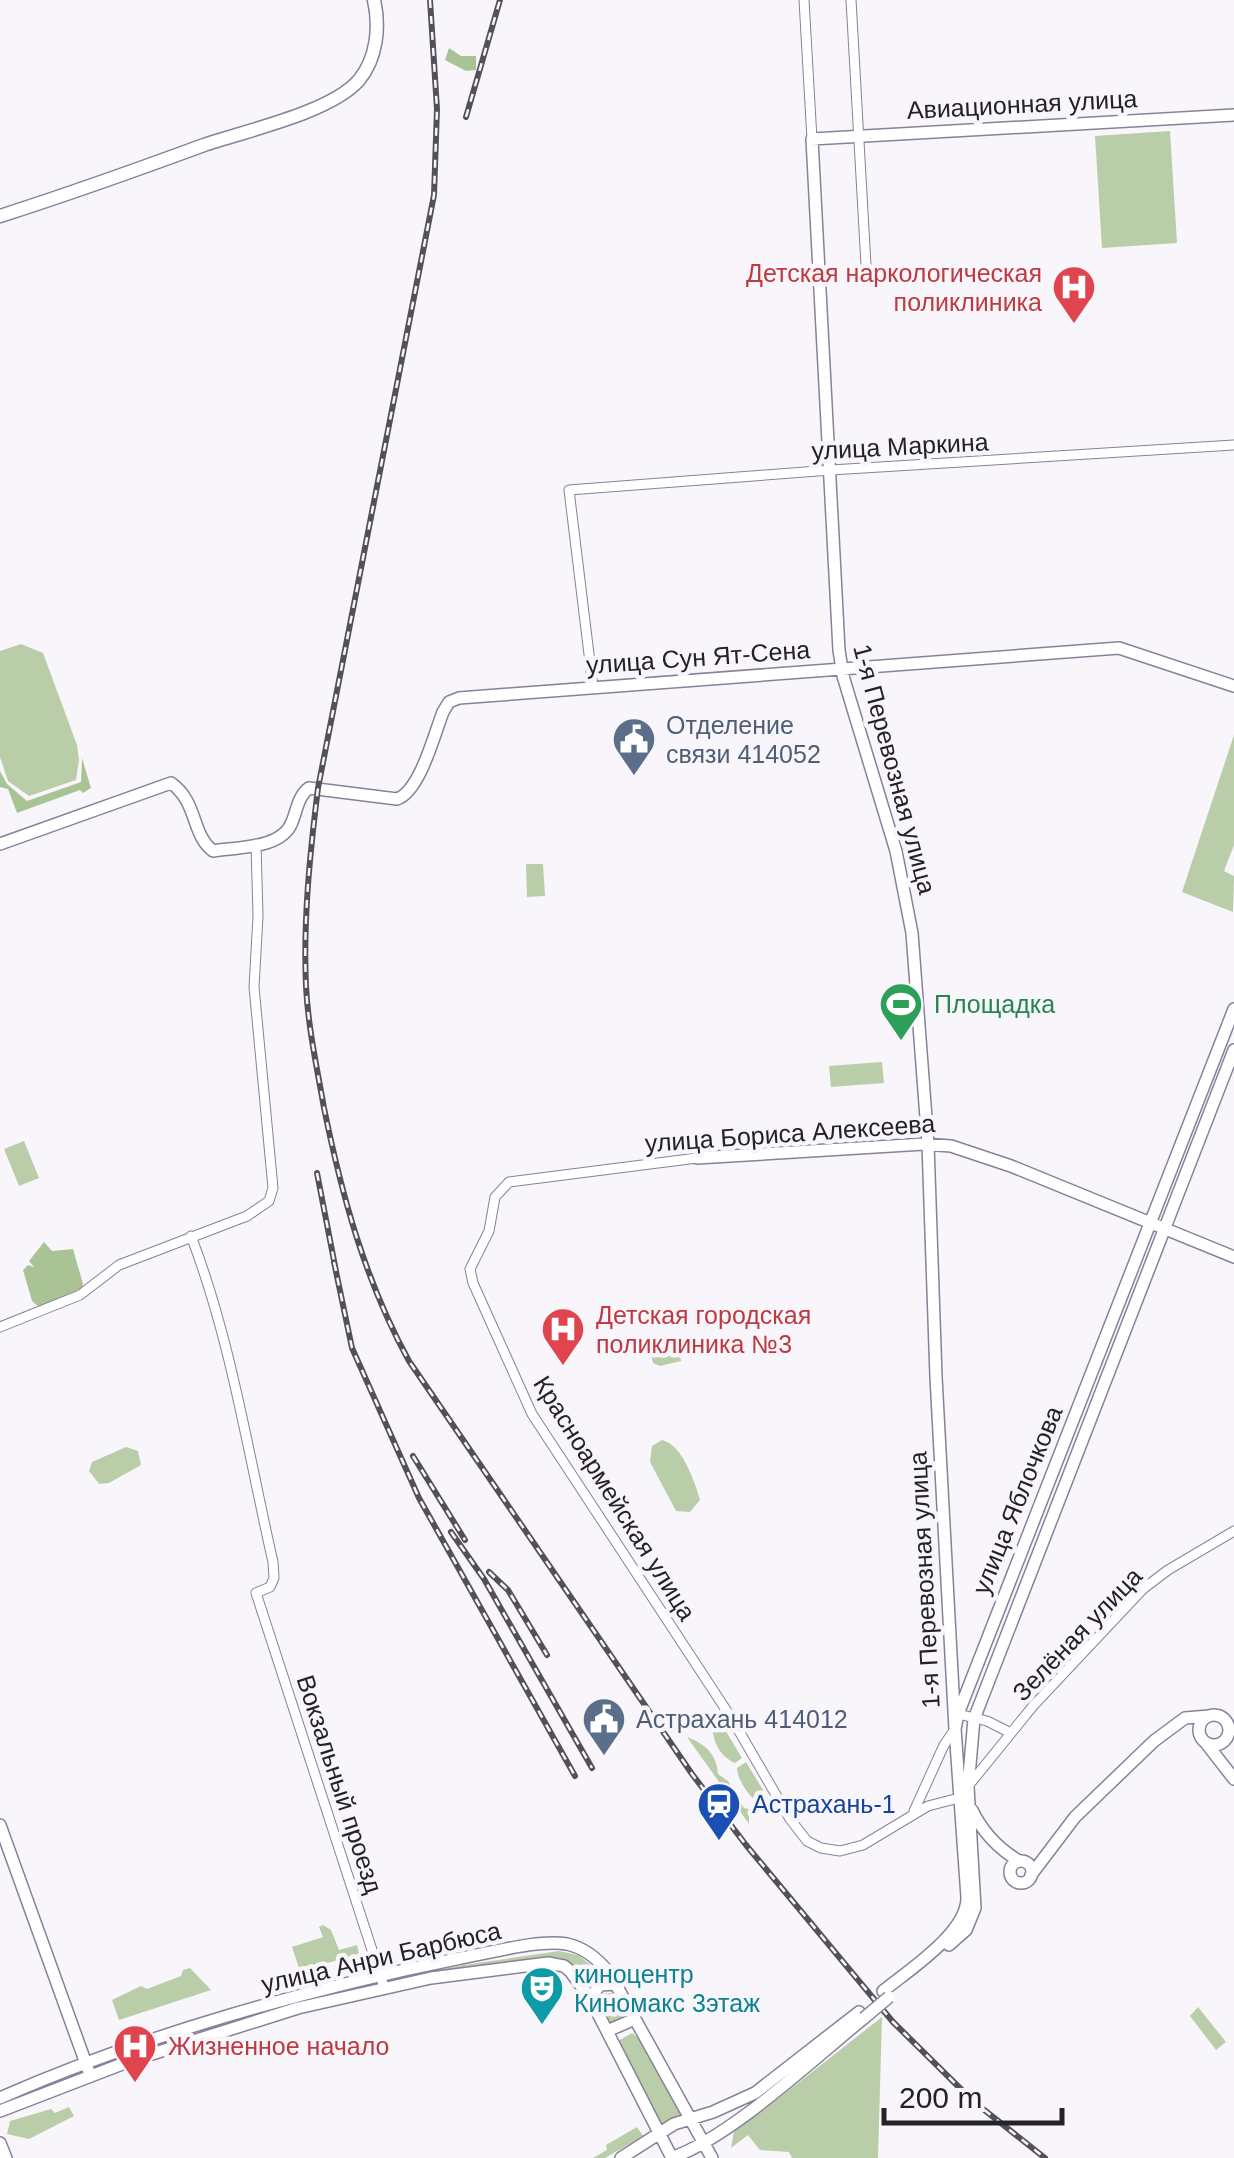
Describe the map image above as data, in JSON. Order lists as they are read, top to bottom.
{
  "streets": {
    "main road": [
      "Авиационная улица",
      "улица Сун Ят-Сена",
      "1-я Перевозная улица",
      "улица Бориса Алексеева",
      "улица Яблочкова",
      "улица Анри Барбюса"
    ],
    "street": [
      "улица Маркина",
      "Красноармейская улица",
      "Зелёная улица",
      "Вокзальный проезд"
    ]
  },
  "crossings": [
    ["Авиационная улица", "1-я Перевозная улица"],
    ["улица Маркина", "улица Сун Ят-Сена"],
    ["улица Маркина", "1-я Перевозная улица"],
    ["улица Сун Ят-Сена", "1-я Перевозная улица"],
    ["1-я Перевозная улица", "улица Бориса Алексеева"],
    ["1-я Перевозная улица", "улица Яблочкова"],
    ["улица Бориса Алексеева", "Красноармейская улица"],
    ["улица Бориса Алексеева", "улица Яблочкова"],
    ["улица Яблочкова", "Зелёная улица"],
    ["Вокзальный проезд", "улица Анри Барбюса"]
  ],
  "places": {
    "hospital": ["Детская наркологическая поликлиника", "Детская городская поликлиника №3", "Жизненное начало"],
    "public building": ["Отделение связи 414052", "Астрахань 414012"],
    "sports": ["Площадка"],
    "station": ["Астрахань-1"],
    "theatre": ["киноцентр Киномакс 3этаж"]
  },
  "scale_bar": "200 m"
}
